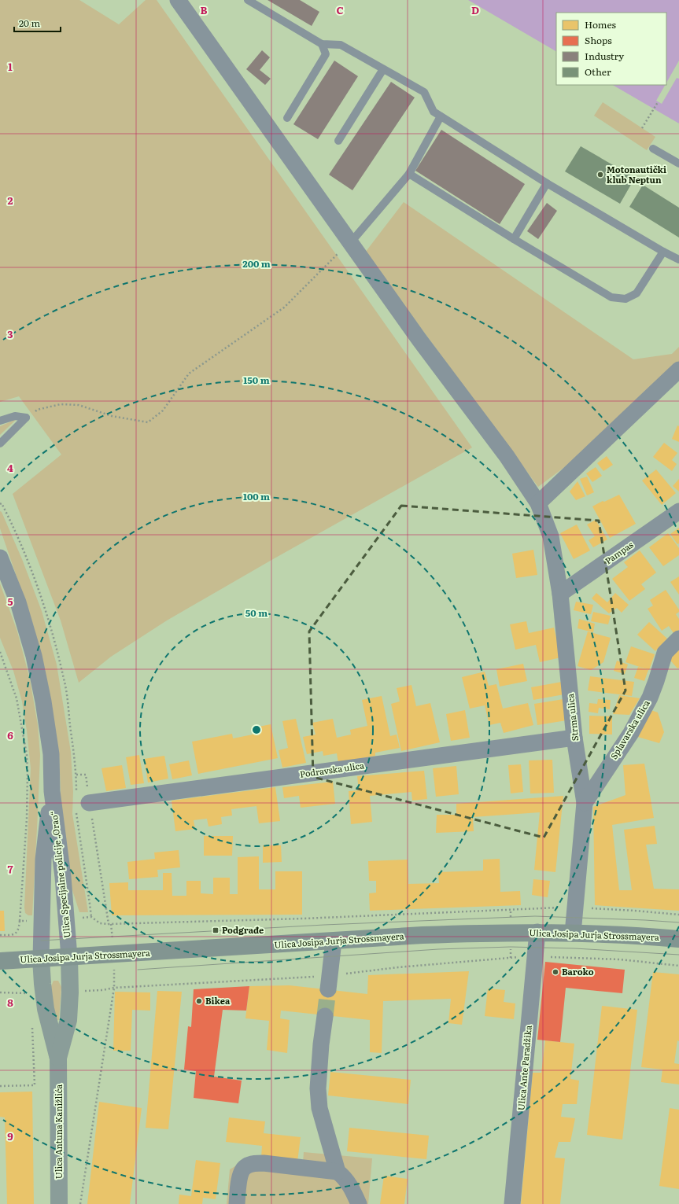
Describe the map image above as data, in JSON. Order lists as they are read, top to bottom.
{
  "streets": {
    "main road": ["Ulica Josipa Jurja Strossmayera", "Ulica Antuna Kanižlića"],
    "street": [
      "Pampas",
      "Strma ulica",
      "Splavarska ulica",
      "Podravska ulica",
      "Ulica Specijalne policije „Orao“",
      "Ulica Ante Paradžika"
    ]
  },
  "crossings": [
    ["Pampas", "Strma ulica"],
    ["Strma ulica", "Splavarska ulica"],
    ["Strma ulica", "Podravska ulica"],
    ["Strma ulica", "Ulica Josipa Jurja Strossmayera"],
    ["Ulica Specijalne policije „Orao“", "Ulica Josipa Jurja Strossmayera"],
    ["Ulica Specijalne policije „Orao“", "Ulica Antuna Kanižlića"],
    ["Ulica Josipa Jurja Strossmayera", "Ulica Ante Paradžika"],
    ["Ulica Josipa Jurja Strossmayera", "Ulica Antuna Kanižlića"]
  ],
  "places": {
    "other": ["Motonautički klub Neptun", "Baroko", "Bikea"],
    "transit": ["Podgrađe"]
  },
  "legend": [
    "Homes",
    "Shops",
    "Industry",
    "Other"
  ],
  "scale_bar": "20 m",
  "grid": {
    "columns": ["B", "C", "D"],
    "rows": [
      "1",
      "2",
      "3",
      "4",
      "5",
      "6",
      "7",
      "8",
      "9"
    ]
  },
  "rings": [
    "200 m",
    "150 m",
    "100 m",
    "50 m"
  ]
}
